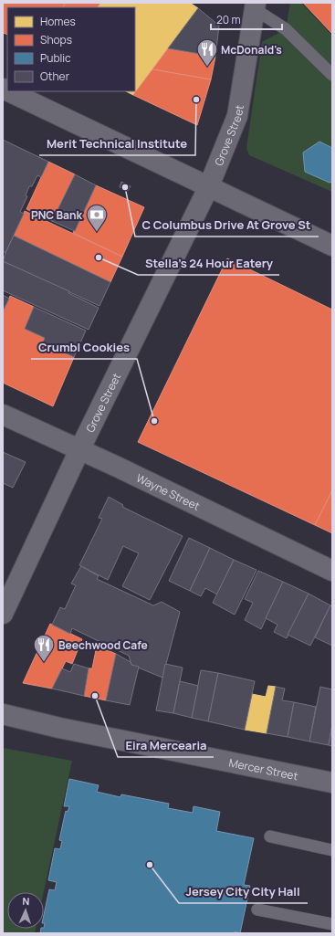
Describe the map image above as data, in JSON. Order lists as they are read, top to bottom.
{
  "streets": {
    "street": ["Grove Street", "Wayne Street", "Mercer Street"]
  },
  "crossings": [
    ["Grove Street", "Wayne Street"]
  ],
  "places": {
    "restaurant": ["McDonald's", "Beechwood Cafe"],
    "other": [
      "Merit Technical Institute",
      "C Columbus Drive At Grove St",
      "Stella's 24 Hour Eatery",
      "Crumbl Cookies",
      "Eira Mercearia",
      "Jersey City City Hall"
    ],
    "bank": ["PNC Bank"]
  },
  "legend": [
    "Homes",
    "Shops",
    "Public",
    "Other"
  ],
  "scale_bar": "20 m",
  "north": "top"
}
